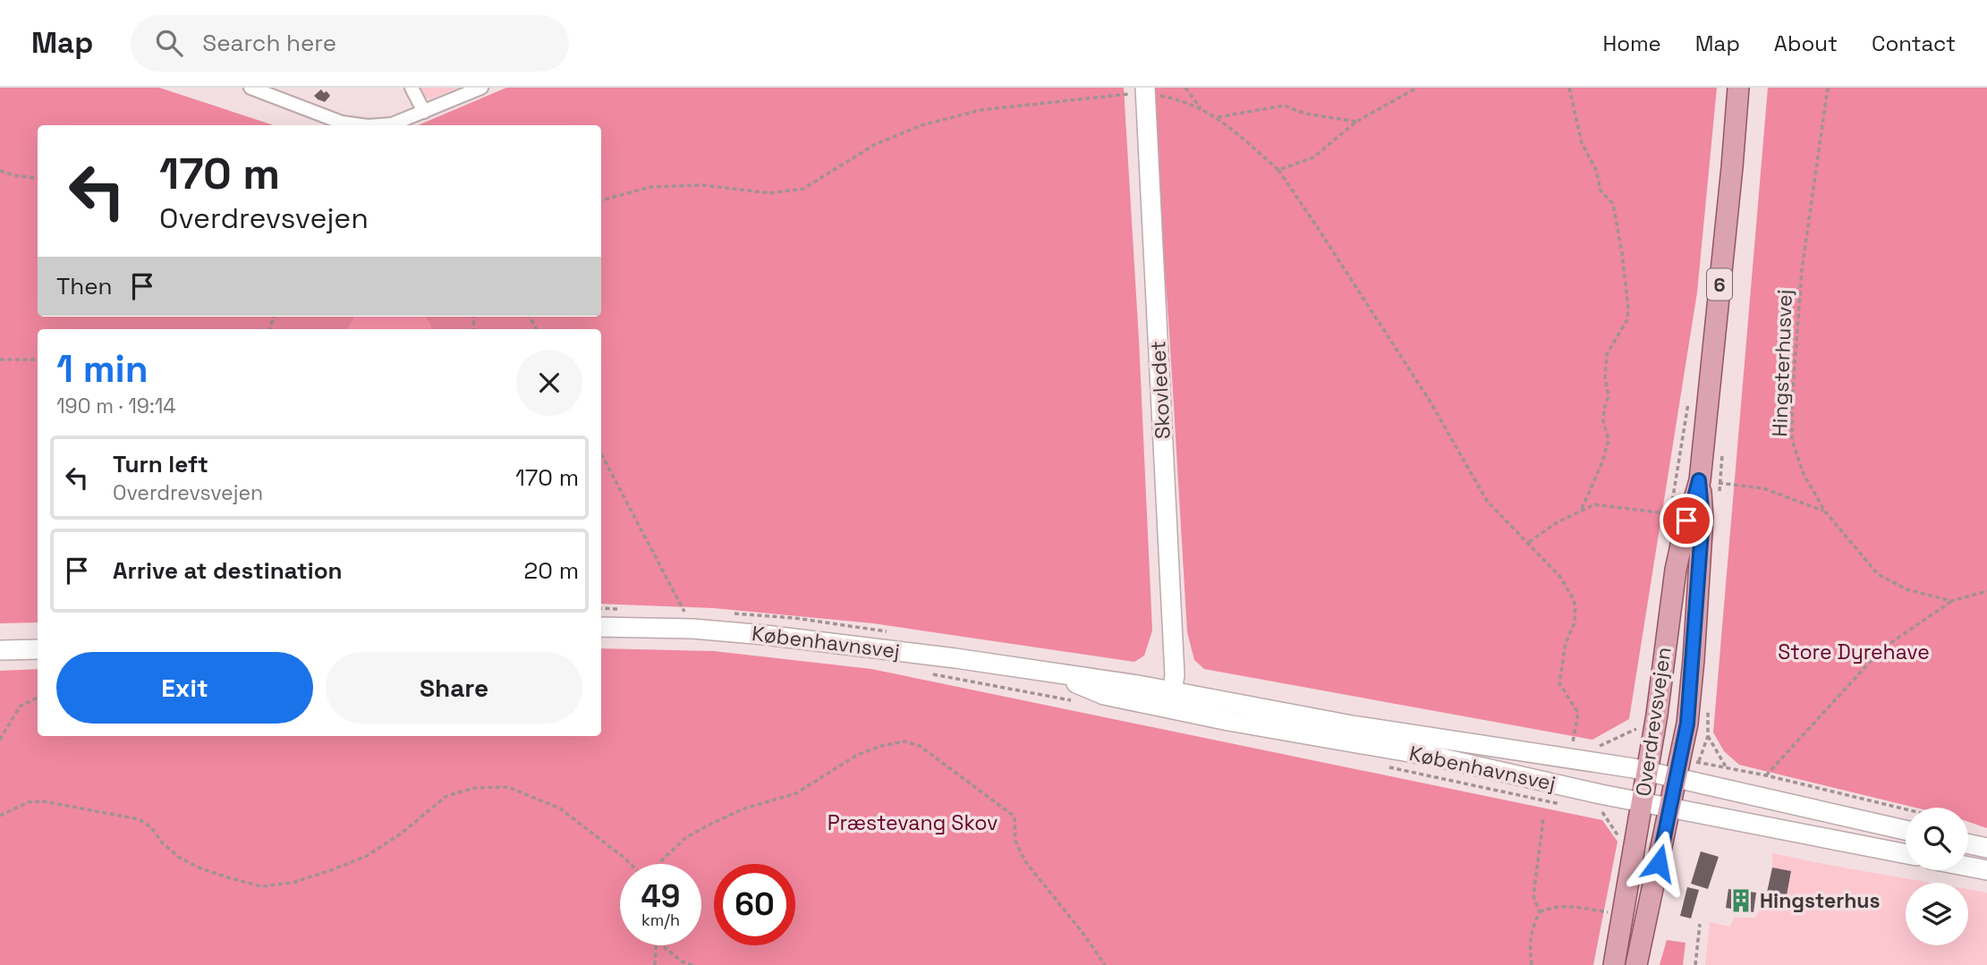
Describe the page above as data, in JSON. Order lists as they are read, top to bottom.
{
  "streets": {
    "main road": ["6", "Overdrevsvejen"],
    "street": ["Skovledet", "Københavnsvej"],
    "path": ["Hingsterhusvej"]
  },
  "crossings": [
    ["Skovledet", "Københavnsvej"],
    ["Københavnsvej", "Overdrevsvejen"]
  ],
  "parks": ["Store Dyrehave", "Præstevang Skov"],
  "places": {
    "building": ["Hingsterhus"]
  },
  "page": {
    "header": "Map",
    "search": "Search here",
    "nav": [
      "Home",
      "Map",
      "About",
      "Contact"
    ],
    "turn": ["170 m", "Overdrevsvejen"],
    "then": "Then",
    "heading": ["1 min", "190 m · 19:14"],
    "list": [
      {
        "name": "Turn left",
        "note": "Overdrevsvejen",
        "value": "170 m"
      },
      {
        "name": "Arrive at destination",
        "value": "20 m"
      }
    ],
    "buttons": ["Exit", "Share"],
    "speed": "49 km/h",
    "limit": "60"
  }
}
